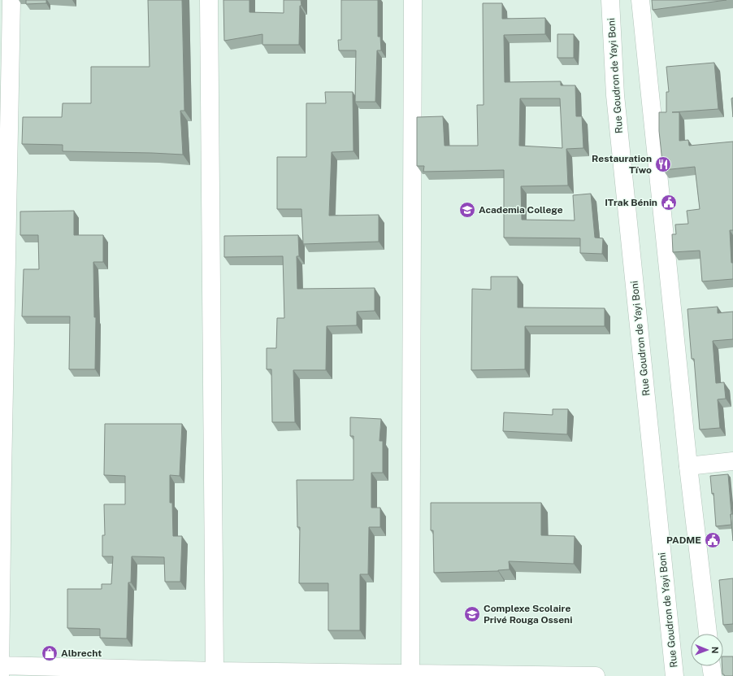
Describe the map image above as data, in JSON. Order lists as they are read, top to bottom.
{
  "streets": {
    "street": ["Rue Goudron de Yayi Boni"]
  },
  "places": {
    "restaurant": ["Restauration Tïwo"],
    "public building": ["ITrak Bénin", "PADME"],
    "school or university": ["Academia College", "Complexe Scolaire Privé Rouga Osseni"],
    "shop": ["Albrecht"]
  },
  "north": "right"
}
